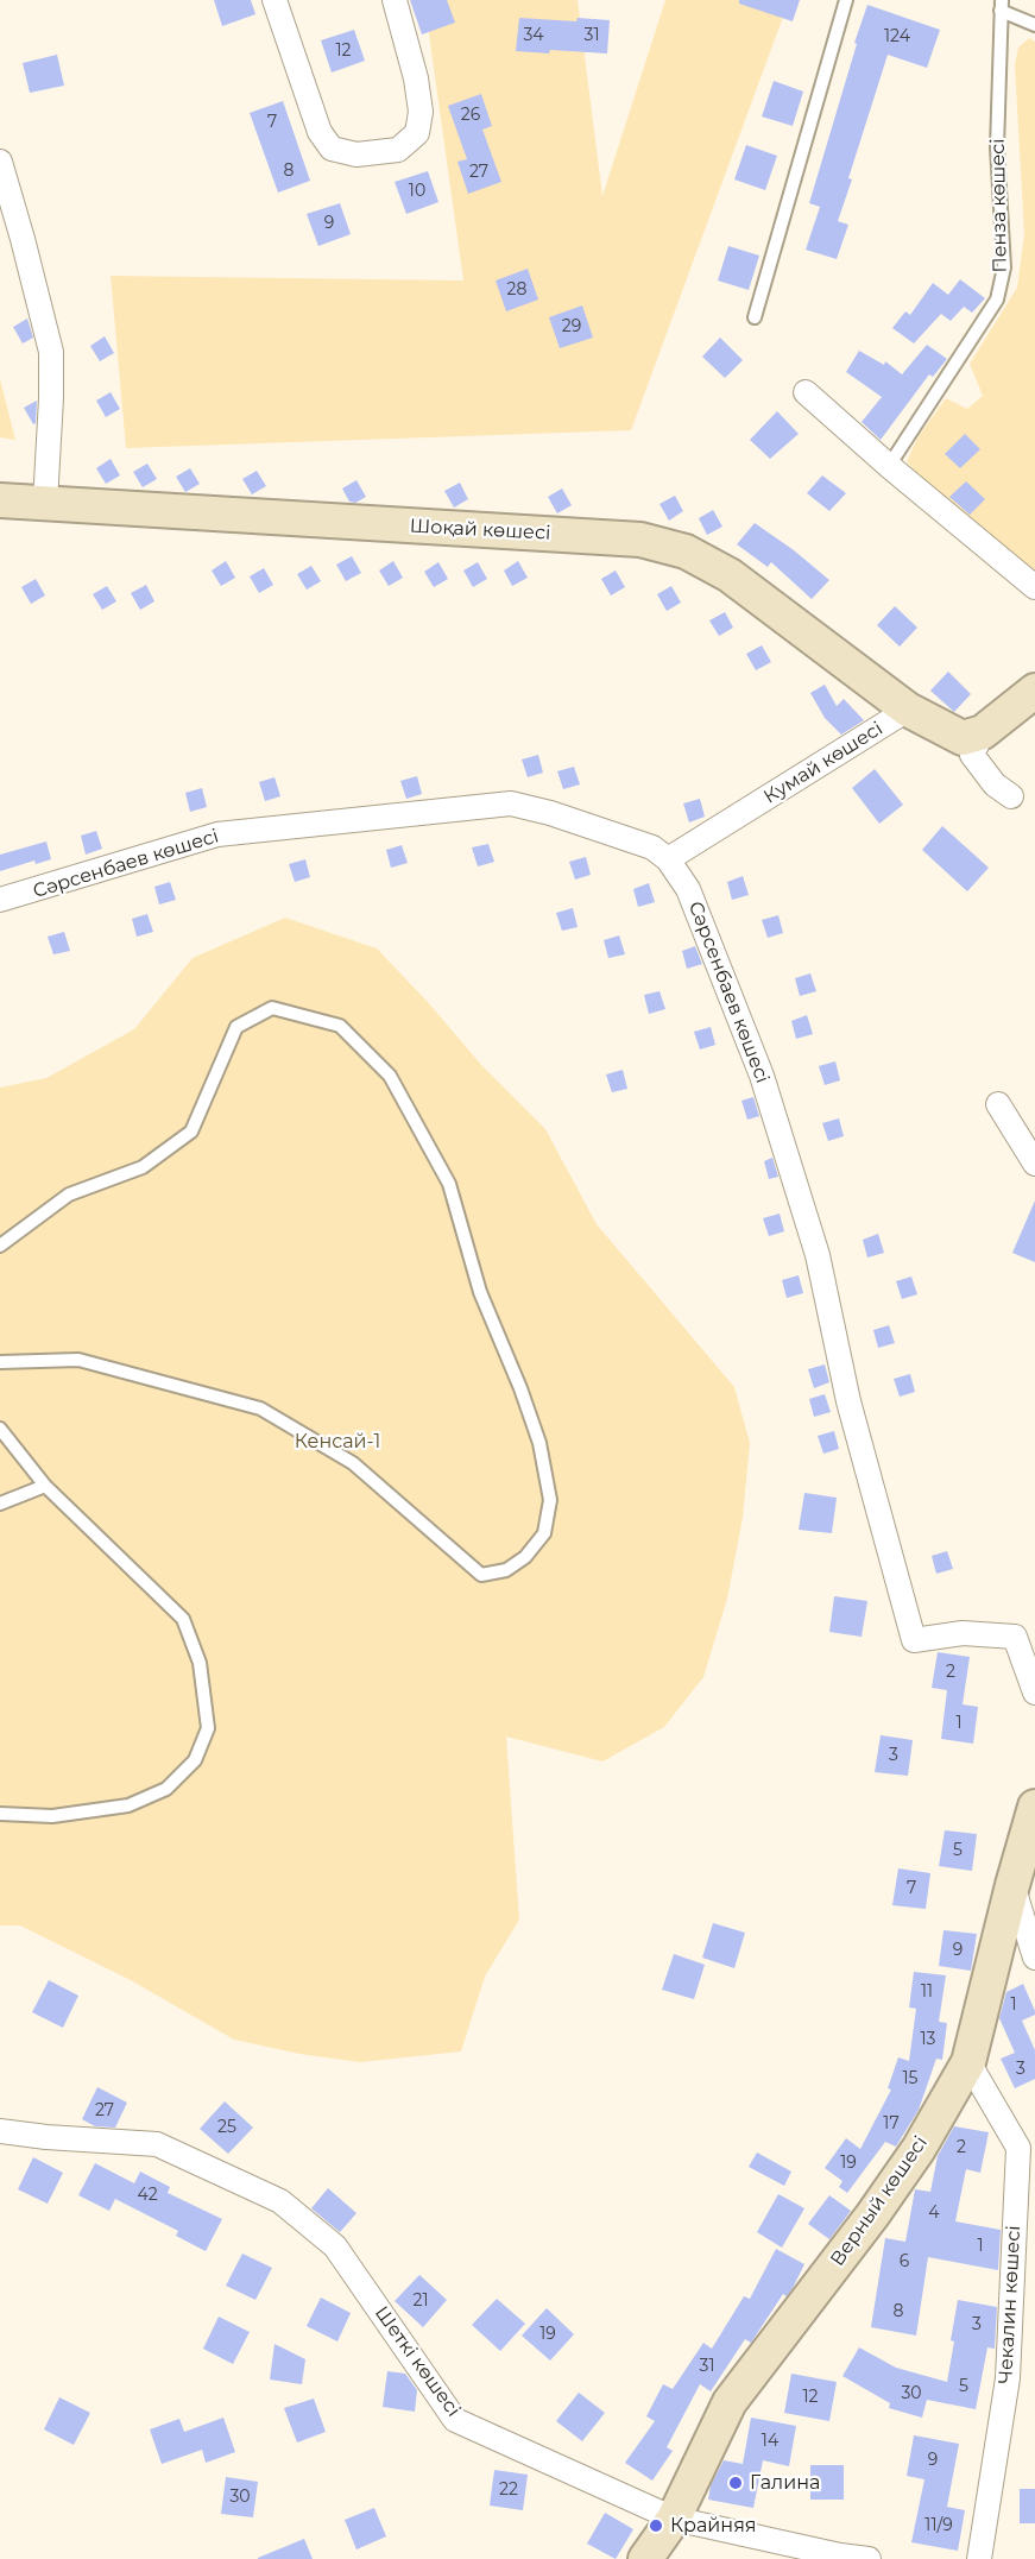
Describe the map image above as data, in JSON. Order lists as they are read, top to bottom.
{
  "streets": {
    "street": [
      "Шоқай көшесі",
      "Кумай көшесі",
      "Сәрсенбаев көшесі",
      "Верный көшесі",
      "Чекалин көшесі",
      "Шеткі көшесі"
    ],
    "lane": ["Пенза көшесі"]
  },
  "crossings": [
    ["Шоқай көшесі", "Кумай көшесі"],
    ["Кумай көшесі", "Сәрсенбаев көшесі"],
    ["Верный көшесі", "Чекалин көшесі"],
    ["Верный көшесі", "Шеткі көшесі"]
  ],
  "parks": ["Кенсай-1"],
  "places": ["Галина", "Крайняя"],
  "house_numbers": [
    "34",
    "31",
    "124",
    "12",
    "26",
    "7",
    "8",
    "27",
    "10",
    "9",
    "28",
    "29",
    "2",
    "1",
    "3",
    "5",
    "7",
    "9",
    "11",
    "1",
    "13",
    "3",
    "15",
    "27",
    "17",
    "25",
    "2",
    "19",
    "42",
    "4",
    "1",
    "6",
    "21",
    "8",
    "3",
    "19",
    "31",
    "5",
    "30",
    "12",
    "14",
    "9",
    "22",
    "30",
    "11/9"
  ]
}
